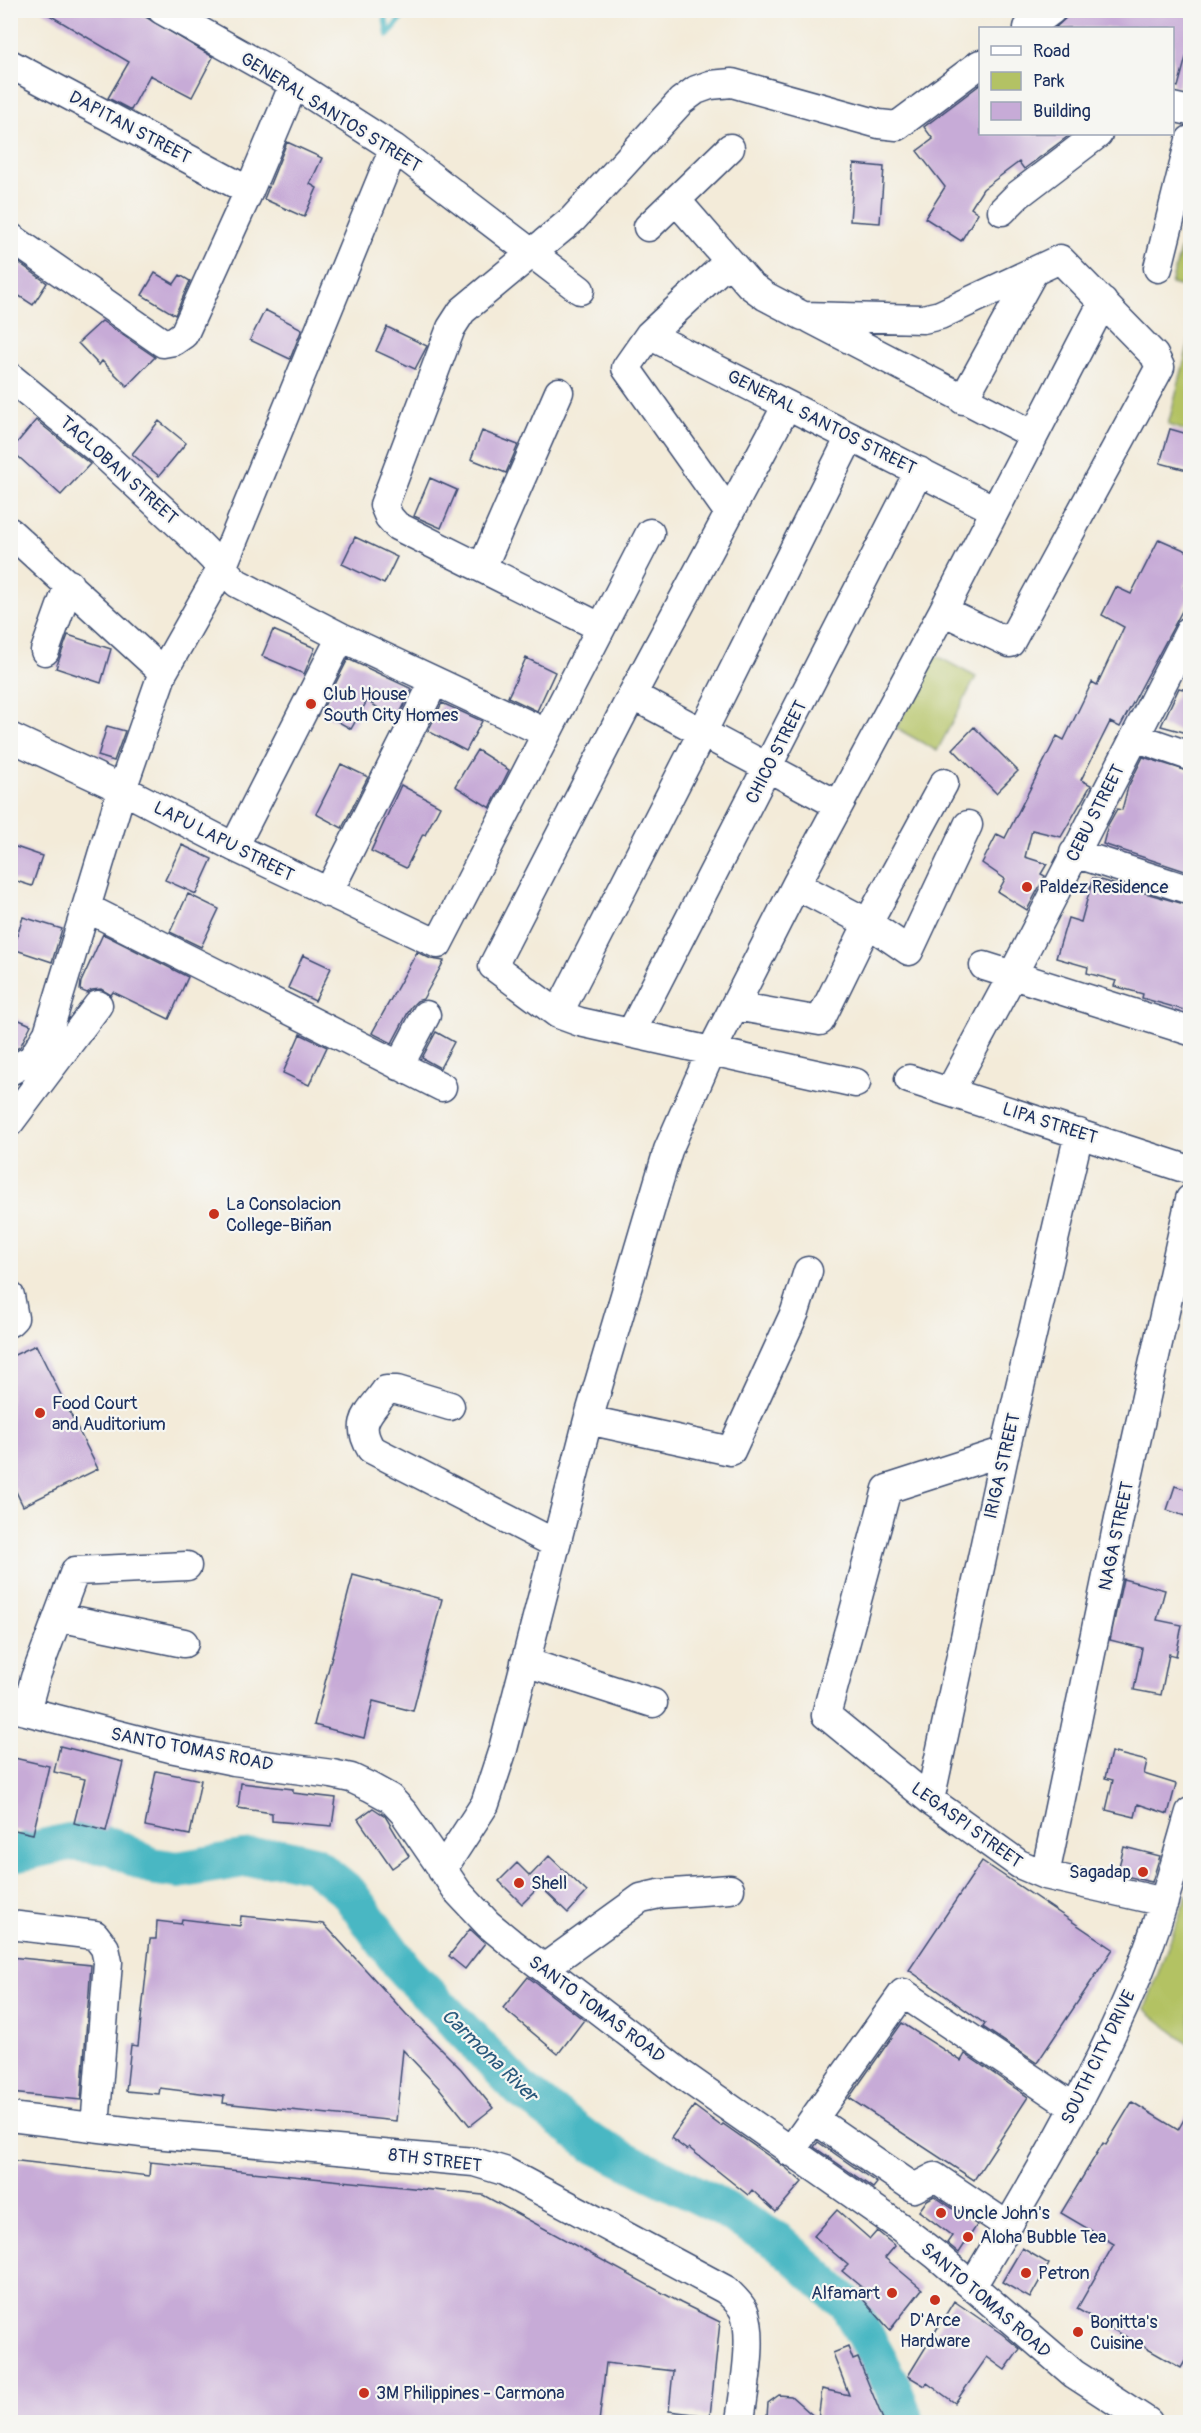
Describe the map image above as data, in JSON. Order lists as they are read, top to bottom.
{
  "streets": {
    "street": [
      "GENERAL SANTOS STREET",
      "DAPITAN STREET",
      "TACLOBAN STREET",
      "CHICO STREET",
      "CEBU STREET",
      "LAPU LAPU STREET",
      "LIPA STREET",
      "IRIGA STREET",
      "NAGA STREET",
      "SANTO TOMAS ROAD",
      "LEGASPI STREET",
      "SOUTH CITY DRIVE",
      "8TH STREET"
    ]
  },
  "crossings": [
    ["GENERAL SANTOS STREET", "CHICO STREET"],
    ["TACLOBAN STREET", "LAPU LAPU STREET"],
    ["CEBU STREET", "LIPA STREET"],
    ["LIPA STREET", "IRIGA STREET"],
    ["IRIGA STREET", "LEGASPI STREET"],
    ["NAGA STREET", "LEGASPI STREET"],
    ["SANTO TOMAS ROAD", "SOUTH CITY DRIVE"],
    ["LEGASPI STREET", "SOUTH CITY DRIVE"]
  ],
  "water": ["Carmona River"],
  "places": [
    "Club House South City Homes",
    "Paldez Residence",
    "La Consolacion College-Biñan",
    "Food Court and Auditorium",
    "Sagadap",
    "Shell",
    "Uncle John's",
    "Aloha Bubble Tea",
    "Petron",
    "Alfamart",
    "D'Arce Hardware",
    "Bonitta's Cuisine",
    "3M Philippines - Carmona"
  ],
  "legend": ["Road", "Park", "Building"]
}
